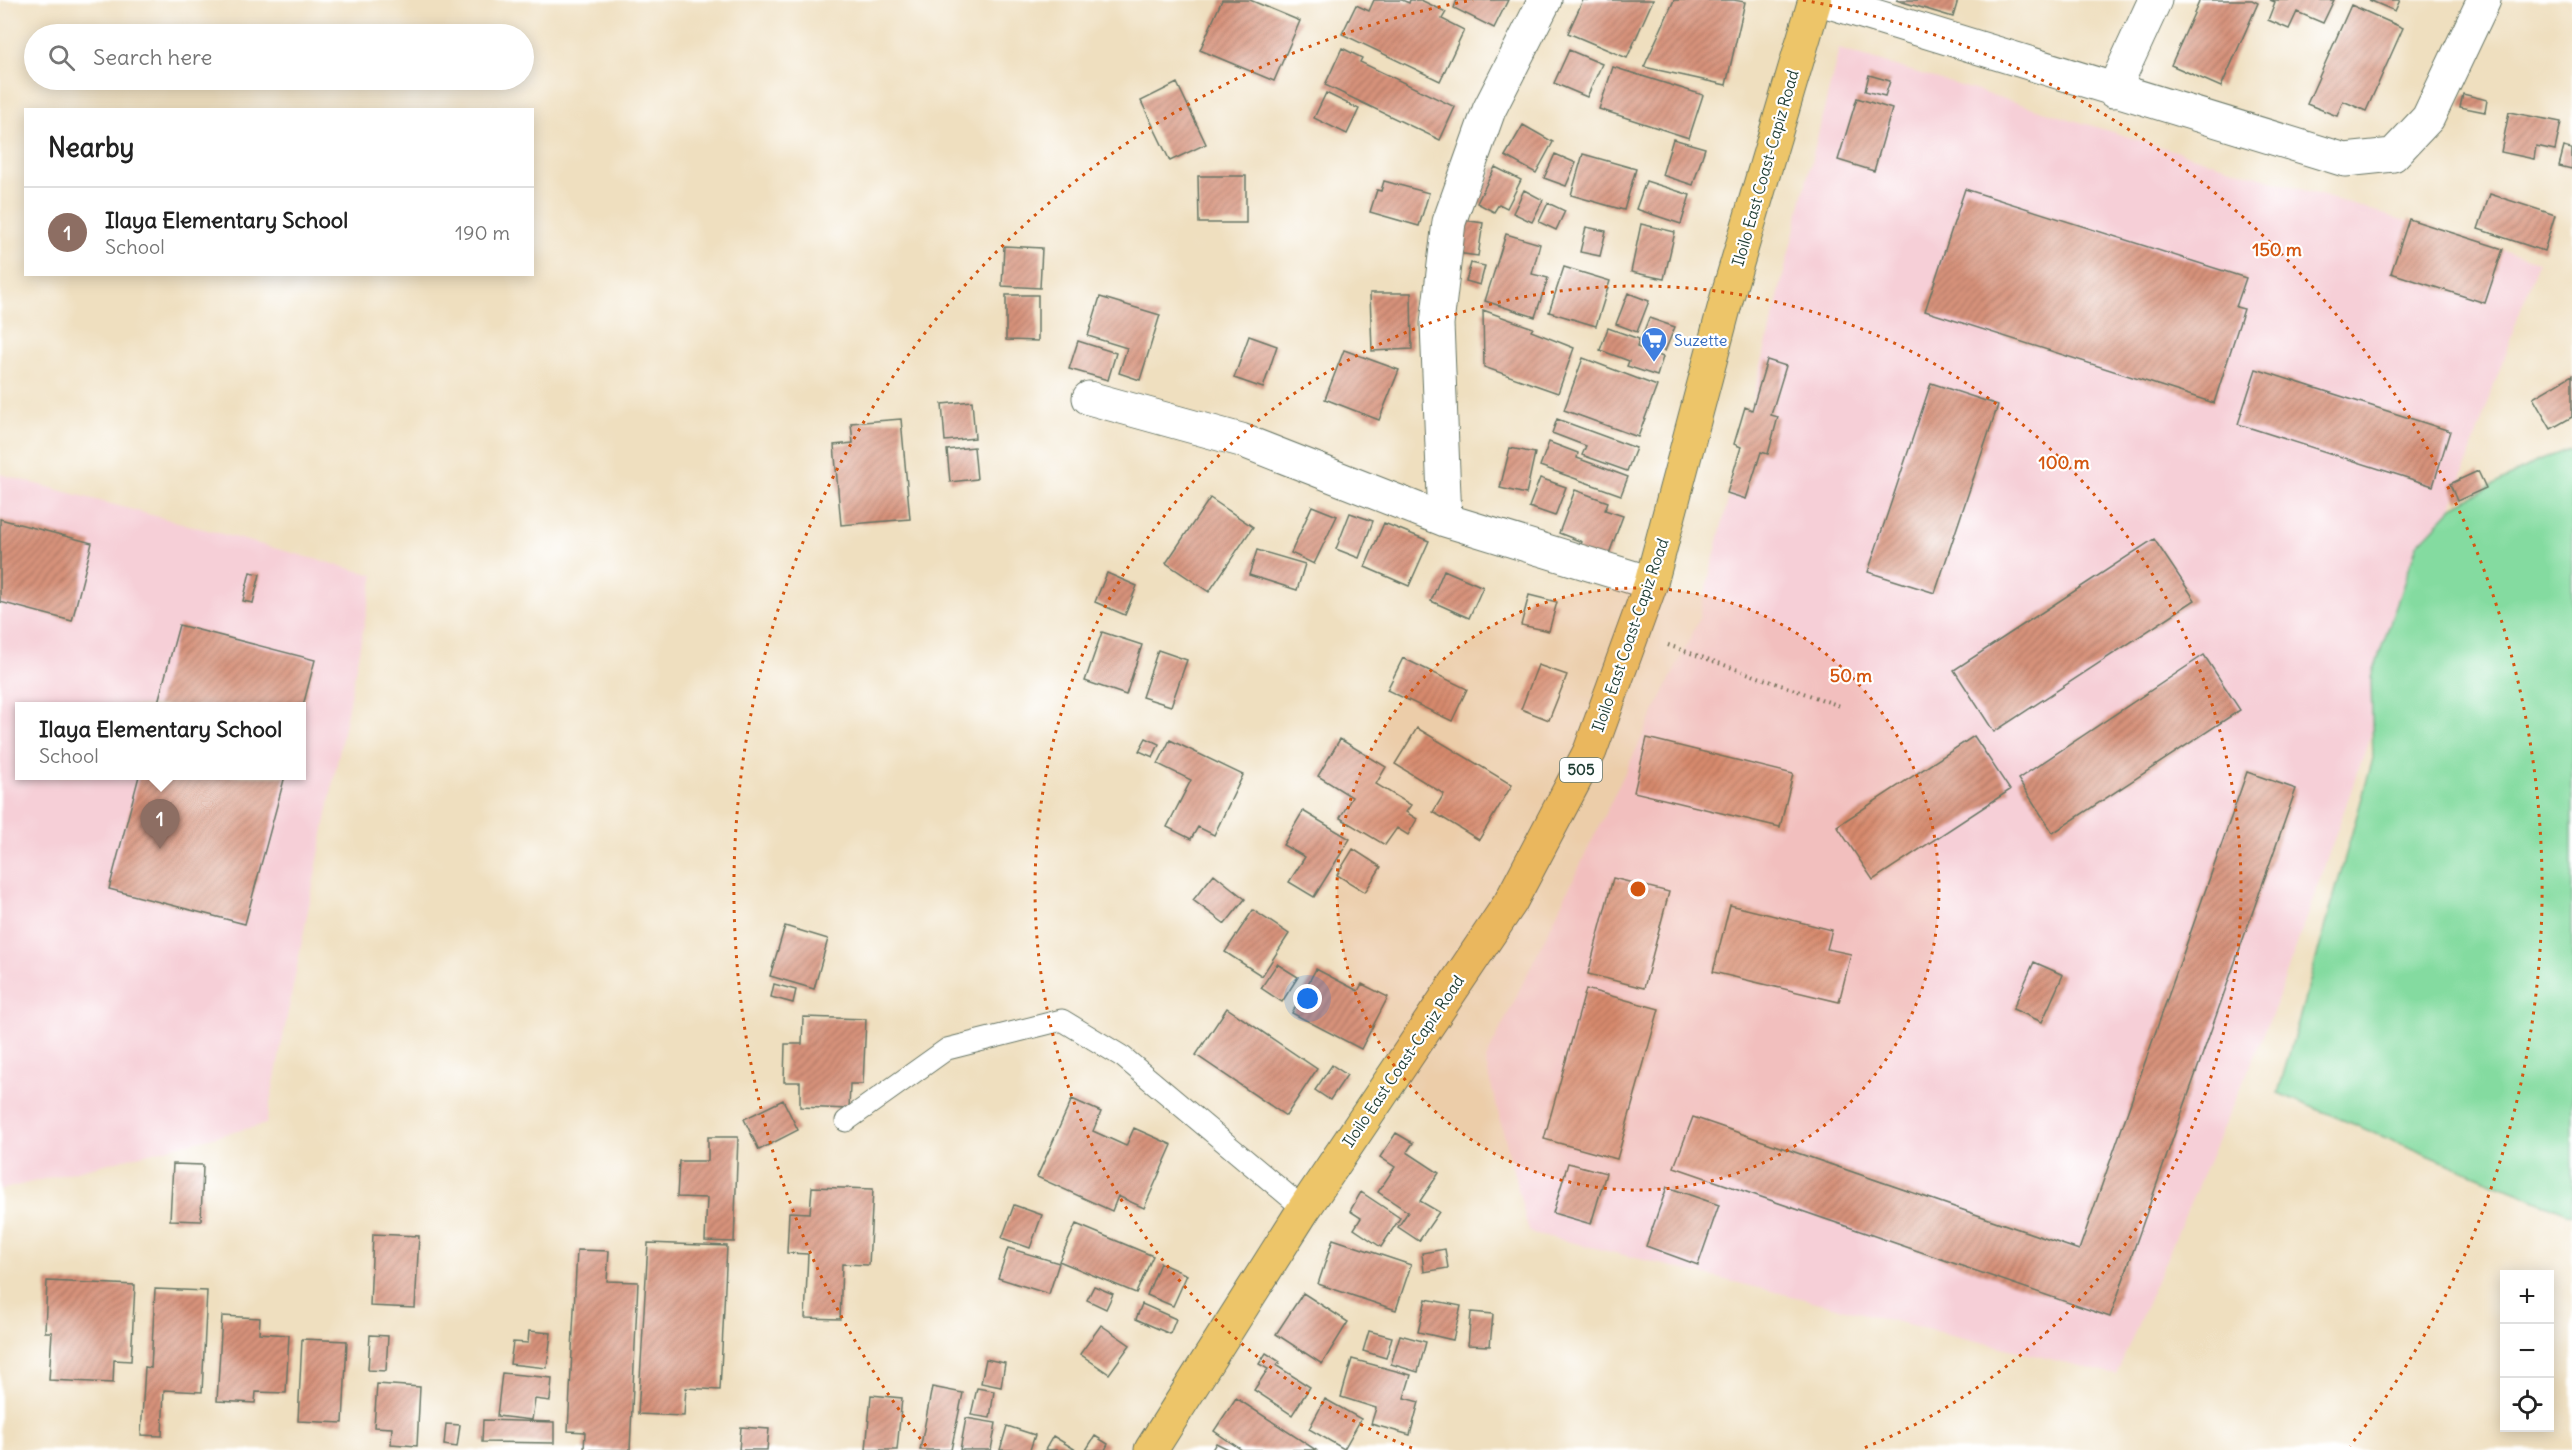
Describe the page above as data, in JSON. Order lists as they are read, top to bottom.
{
  "streets": {
    "main road": ["Iloilo East Coast-Capiz Road", "505"]
  },
  "places": {
    "supermarket": ["Suzette"]
  },
  "page": {
    "search": "Search here",
    "heading": "Nearby",
    "list": [
      {
        "mark": "1",
        "name": "Ilaya Elementary School",
        "note": "School",
        "value": "190 m"
      }
    ],
    "popup": ["Ilaya Elementary School", "School"],
    "pins": "1",
    "map_buttons": ["+", "−"]
  },
  "rings": ["150 m", "100 m", "50 m"]
}
